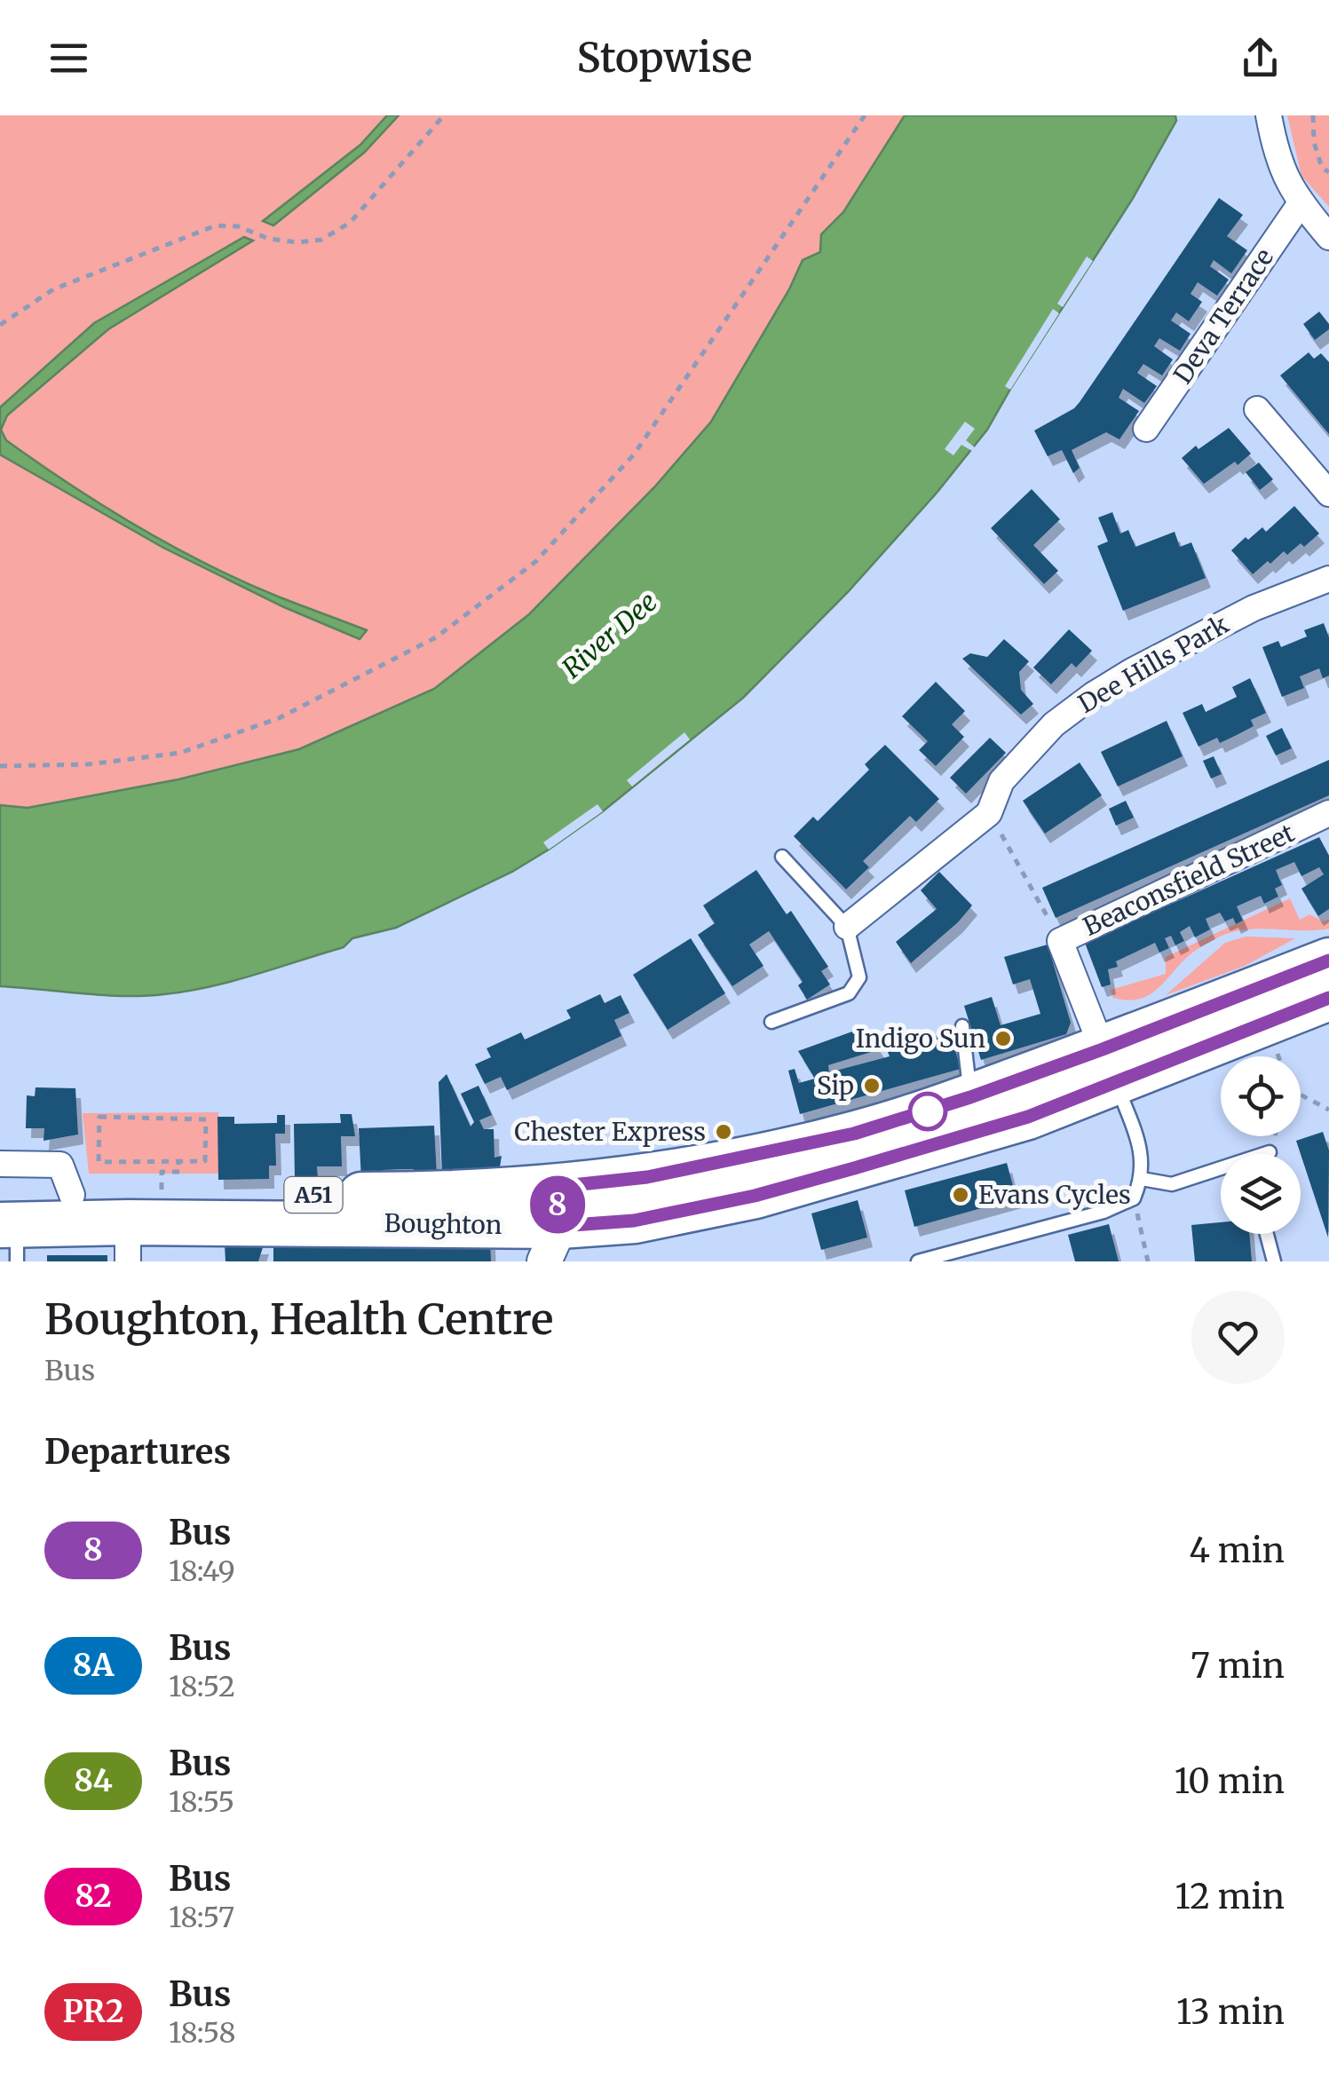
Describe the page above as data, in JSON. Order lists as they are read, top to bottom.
{
  "streets": {
    "highway": ["A51", "Boughton"],
    "street": ["Deva Terrace", "Dee Hills Park", "Beaconsfield Street"]
  },
  "crossings": [
    ["Beaconsfield Street", "Boughton"]
  ],
  "water": ["River Dee"],
  "places": [
    "Indigo Sun",
    "Sip",
    "Chester Express",
    "Evans Cycles"
  ],
  "lines": ["bus line 8"],
  "page": {
    "header": "Stopwise",
    "on_map": "8",
    "heading": [
      ["Boughton, Health Centre", "Bus"],
      "Departures"
    ],
    "list": [
      {
        "mark": "8",
        "name": "Bus",
        "note": "18:49",
        "value": "4 min"
      },
      {
        "mark": "8A",
        "name": "Bus",
        "note": "18:52",
        "value": "7 min"
      },
      {
        "mark": "84",
        "name": "Bus",
        "note": "18:55",
        "value": "10 min"
      },
      {
        "mark": "82",
        "name": "Bus",
        "note": "18:57",
        "value": "12 min"
      },
      {
        "mark": "PR2",
        "name": "Bus",
        "note": "18:58",
        "value": "13 min"
      }
    ]
  }
}
